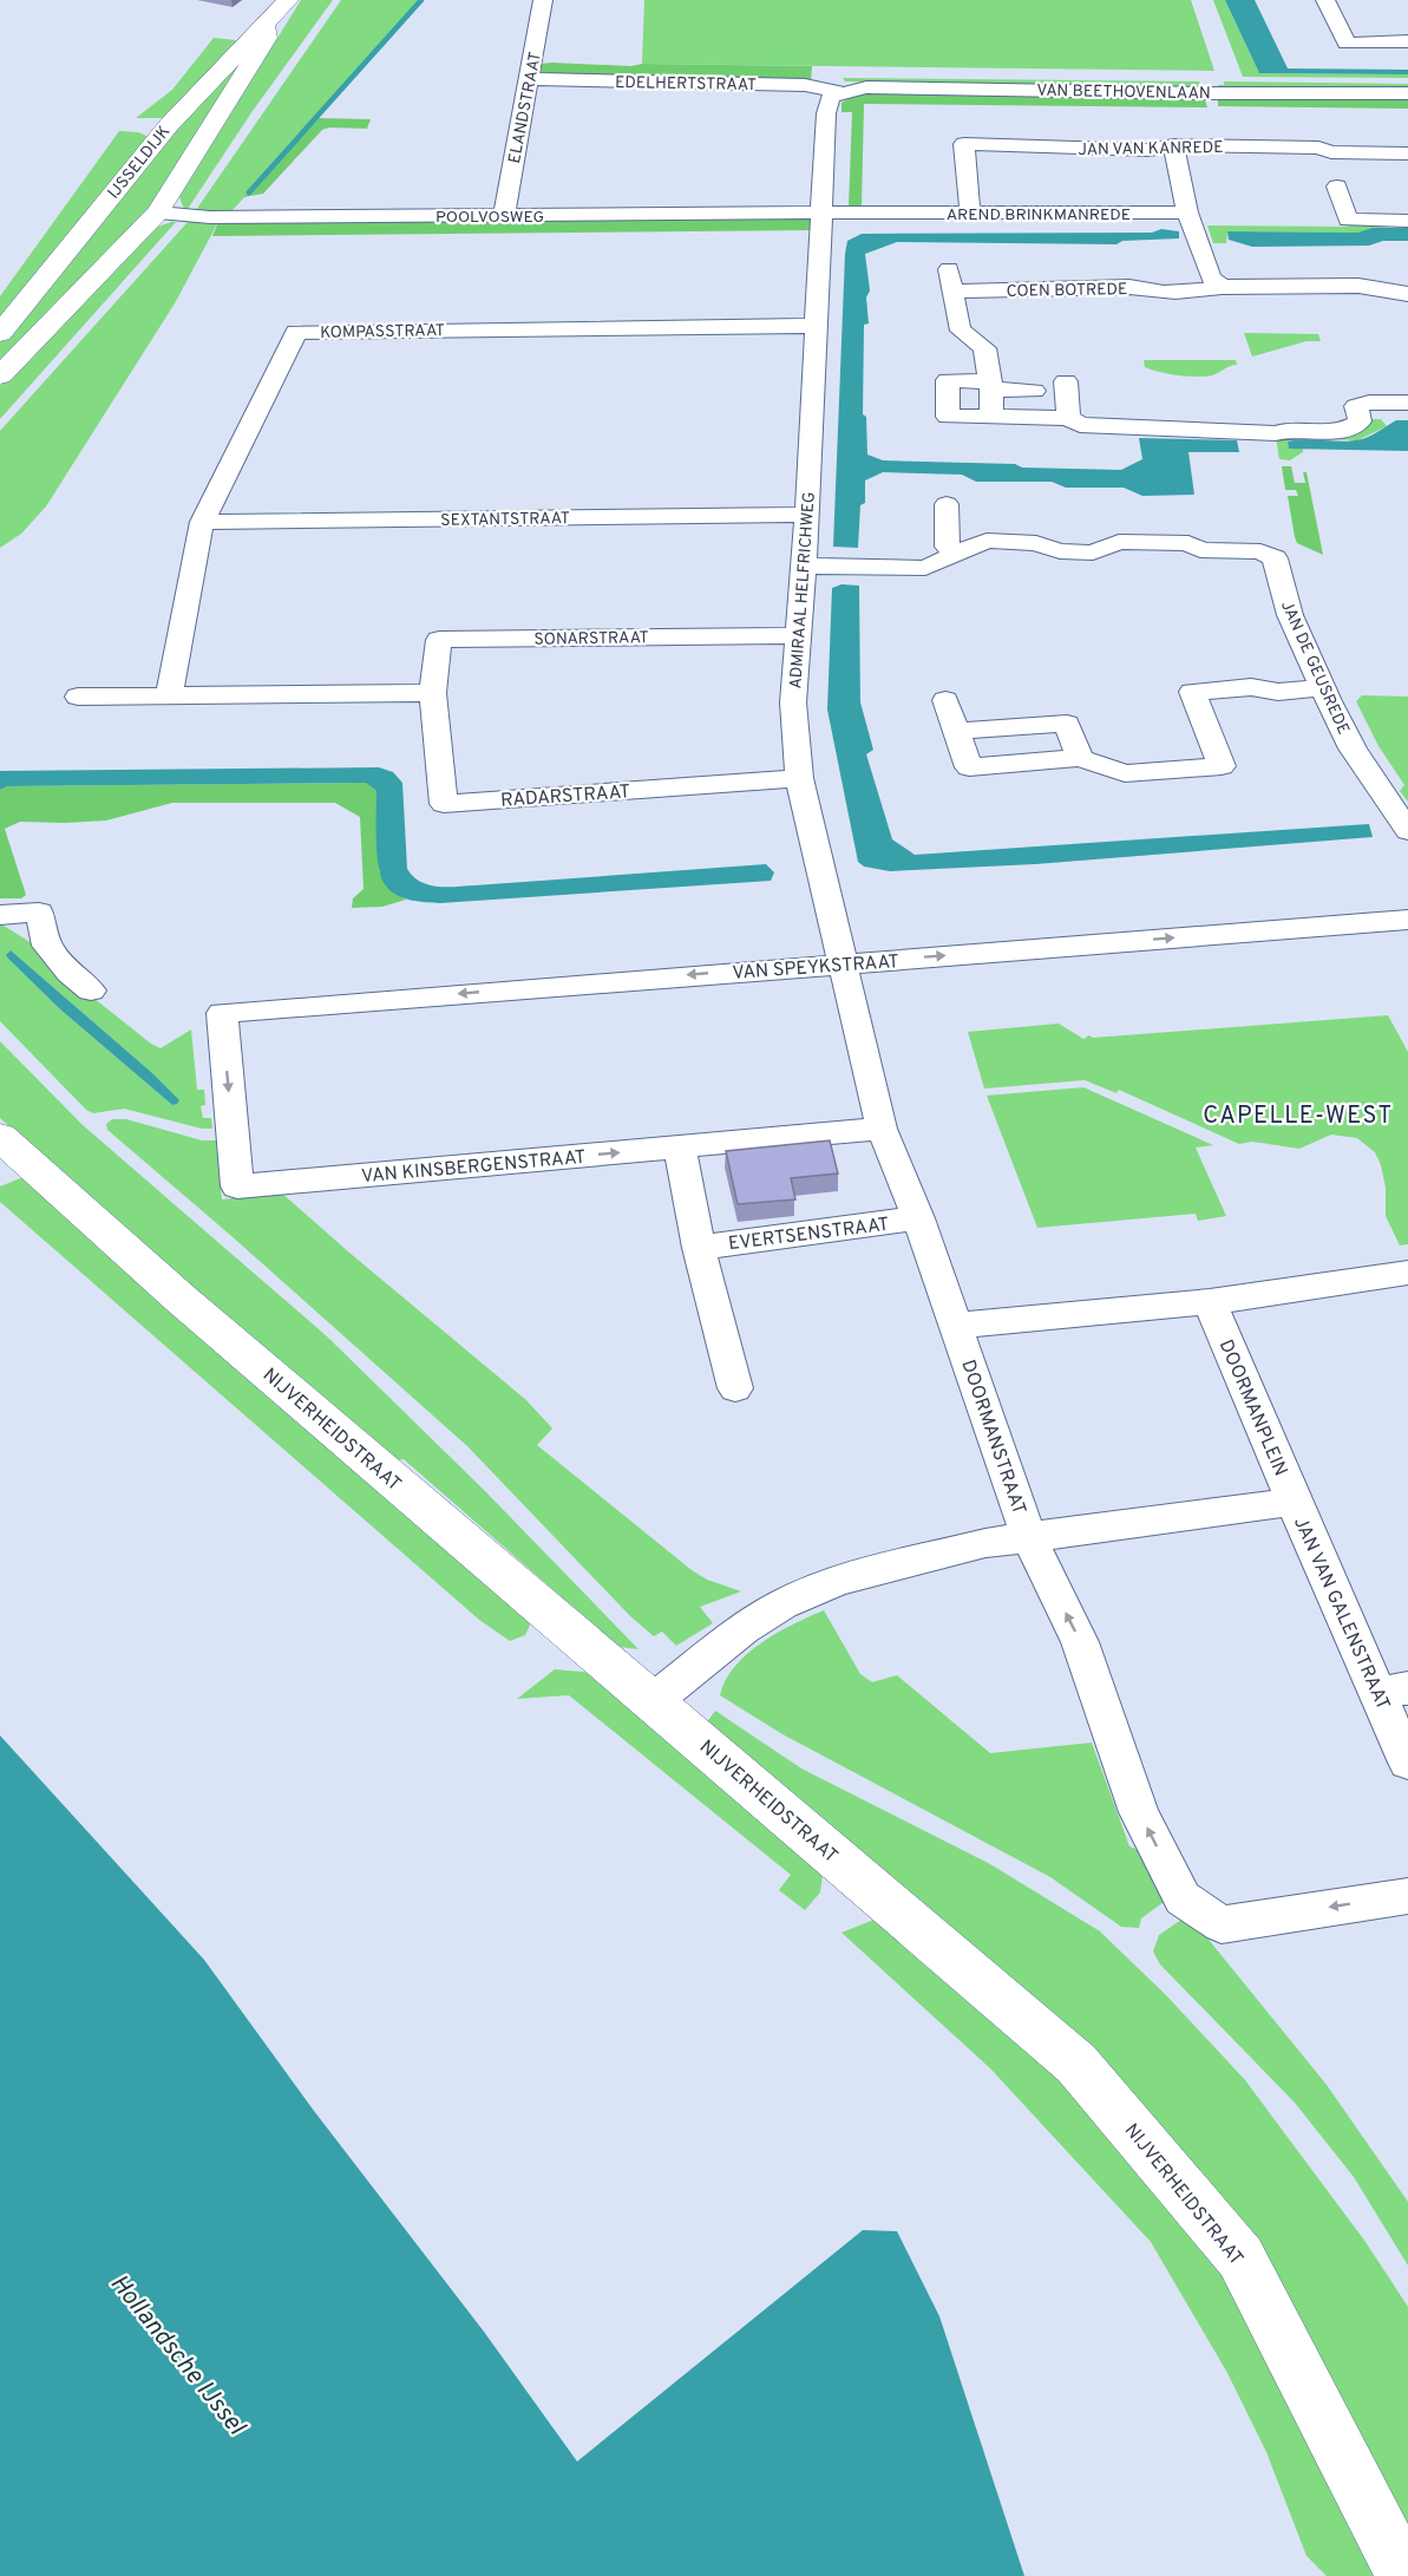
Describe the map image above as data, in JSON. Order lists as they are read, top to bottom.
{
  "streets": {
    "street": [
      "EDELHERTSTRAAT",
      "VAN BEETHOVENLAAN",
      "ELANDSTRAAT",
      "JAN VAN KANREDE",
      "IJSSELDIJK",
      "AREND BRINKMANREDE",
      "POOLVOSWEG",
      "COEN BOTREDE",
      "KOMPASSTRAAT",
      "SEXTANTSTRAAT",
      "ADMIRAAL HELFRICHWEG",
      "SONARSTRAAT",
      "JAN DE GEUSREDE",
      "RADARSTRAAT",
      "VAN SPEYKSTRAAT",
      "VAN KINSBERGENSTRAAT",
      "EVERTSENSTRAAT",
      "DOORMANPLEIN",
      "NIJVERHEIDSTRAAT",
      "DOORMANSTRAAT",
      "JAN VAN GALENSTRAAT"
    ]
  },
  "crossings": [
    ["EDELHERTSTRAAT", "VAN BEETHOVENLAAN"],
    ["EDELHERTSTRAAT", "ELANDSTRAAT"],
    ["EDELHERTSTRAAT", "ADMIRAAL HELFRICHWEG"],
    ["VAN BEETHOVENLAAN", "ADMIRAAL HELFRICHWEG"],
    ["ELANDSTRAAT", "POOLVOSWEG"],
    ["JAN VAN KANREDE", "AREND BRINKMANREDE"],
    ["AREND BRINKMANREDE", "POOLVOSWEG"],
    ["AREND BRINKMANREDE", "ADMIRAAL HELFRICHWEG"],
    ["POOLVOSWEG", "ADMIRAAL HELFRICHWEG"],
    ["KOMPASSTRAAT", "SEXTANTSTRAAT"],
    ["KOMPASSTRAAT", "ADMIRAAL HELFRICHWEG"],
    ["SEXTANTSTRAAT", "ADMIRAAL HELFRICHWEG"],
    ["ADMIRAAL HELFRICHWEG", "SONARSTRAAT"],
    ["ADMIRAAL HELFRICHWEG", "JAN DE GEUSREDE"],
    ["ADMIRAAL HELFRICHWEG", "RADARSTRAAT"],
    ["ADMIRAAL HELFRICHWEG", "VAN SPEYKSTRAAT"],
    ["ADMIRAAL HELFRICHWEG", "DOORMANSTRAAT"],
    ["SONARSTRAAT", "RADARSTRAAT"],
    ["VAN SPEYKSTRAAT", "VAN KINSBERGENSTRAAT"],
    ["VAN SPEYKSTRAAT", "DOORMANSTRAAT"],
    ["VAN KINSBERGENSTRAAT", "EVERTSENSTRAAT"],
    ["VAN KINSBERGENSTRAAT", "DOORMANSTRAAT"],
    ["EVERTSENSTRAAT", "DOORMANSTRAAT"],
    ["DOORMANPLEIN", "NIJVERHEIDSTRAAT"],
    ["DOORMANPLEIN", "DOORMANSTRAAT"],
    ["DOORMANPLEIN", "JAN VAN GALENSTRAAT"]
  ],
  "one_way": ["DOORMANSTRAAT"],
  "districts": ["CAPELLE-WEST"],
  "water": ["Hollandsche IJssel"]
}
